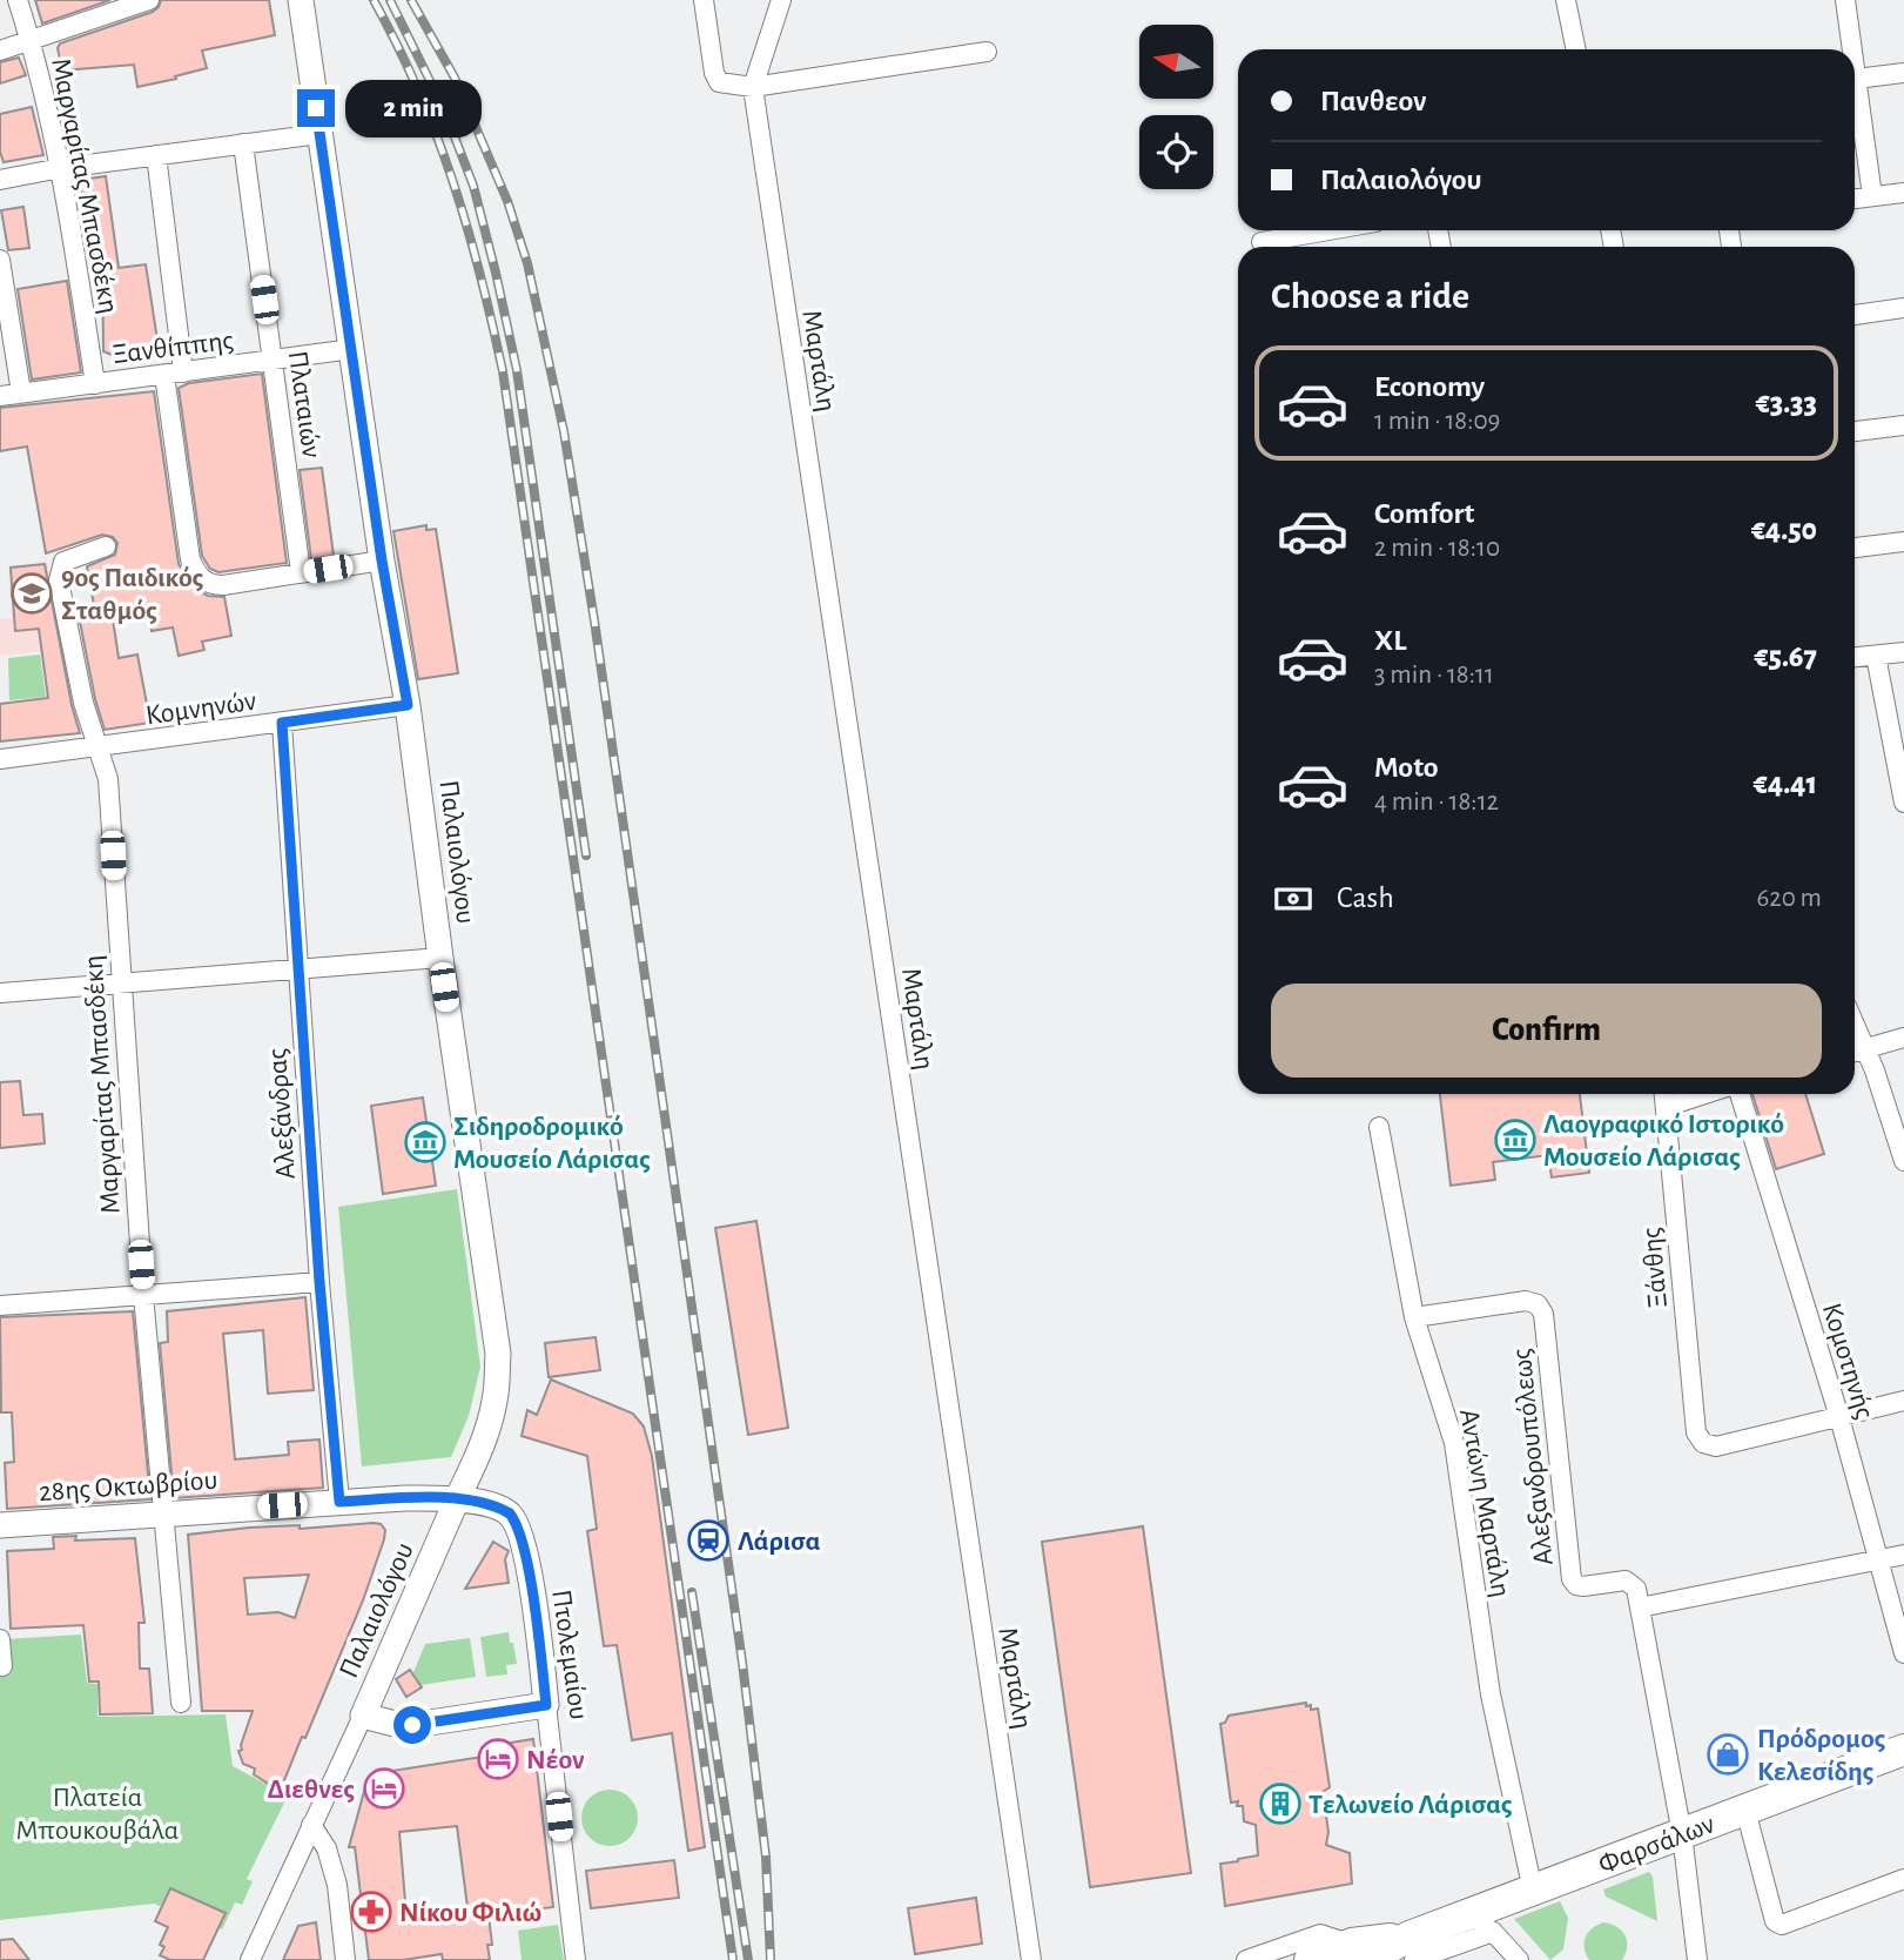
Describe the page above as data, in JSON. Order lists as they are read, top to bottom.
{
  "streets": {
    "main road": ["Φαρσάλων"],
    "street": [
      "Μαργαρίτας Μπασδέκη",
      "Ξανθίππης",
      "Μαρτάλη",
      "Πλαταιών",
      "Κομνηνών",
      "Παλαιολόγου",
      "Αλεξάνδρας",
      "Ξάνθης",
      "Κομοτηνής",
      "Αλεξανδρουπόλεως",
      "28ης Οκτωβρίου",
      "Αντώνη Μαρτάλη",
      "Πτολεμαίου"
    ]
  },
  "crossings": [
    ["Μαργαρίτας Μπασδέκη", "Ξανθίππης"],
    ["Μαργαρίτας Μπασδέκη", "Κομνηνών"],
    ["Μαργαρίτας Μπασδέκη", "28ης Οκτωβρίου"],
    ["Ξανθίππης", "Πλαταιών"],
    ["Ξανθίππης", "Παλαιολόγου"],
    ["Κομνηνών", "Παλαιολόγου"],
    ["Κομνηνών", "Αλεξάνδρας"],
    ["Παλαιολόγου", "28ης Οκτωβρίου"],
    ["Παλαιολόγου", "Πτολεμαίου"],
    ["Αλεξάνδρας", "28ης Οκτωβρίου"],
    ["Ξάνθης", "Κομοτηνής"],
    ["Αλεξανδρουπόλεως", "Αντώνη Μαρτάλη"],
    ["28ης Οκτωβρίου", "Πτολεμαίου"],
    ["Αντώνη Μαρτάλη", "Φαρσάλων"]
  ],
  "parks": ["Πλατεία Μπουκουβάλα"],
  "places": {
    "school or university": ["9ος Παιδικός Σταθμός"],
    "museum": ["Λαογραφικό Ιστορικό Μουσείο Λάρισας", "Σιδηροδρομικό Μουσείο Λάρισας"],
    "station": ["Λάρισα"],
    "shop": ["Πρόδρομος Κελεσίδης"],
    "hotel": ["Νέον", "Διεθνες"],
    "building": ["Τελωνείο Λάρισας"],
    "pharmacy": ["Νίκου Φιλιώ"]
  },
  "north": "left",
  "page": {
    "banner": ["Πανθεον", "Παλαιολόγου"],
    "bubble": "2 min",
    "heading": "Choose a ride",
    "list": [
      {
        "name": "Economy",
        "note": "1 min · 18:09",
        "value": "€3.33"
      },
      {
        "name": "Comfort",
        "note": "2 min · 18:10",
        "value": "€4.50"
      },
      {
        "name": "XL",
        "note": "3 min · 18:11",
        "value": "€5.67"
      },
      {
        "name": "Moto",
        "note": "4 min · 18:12",
        "value": "€4.41"
      }
    ],
    "pay": ["Cash", "620 m"],
    "buttons": "Confirm"
  }
}
